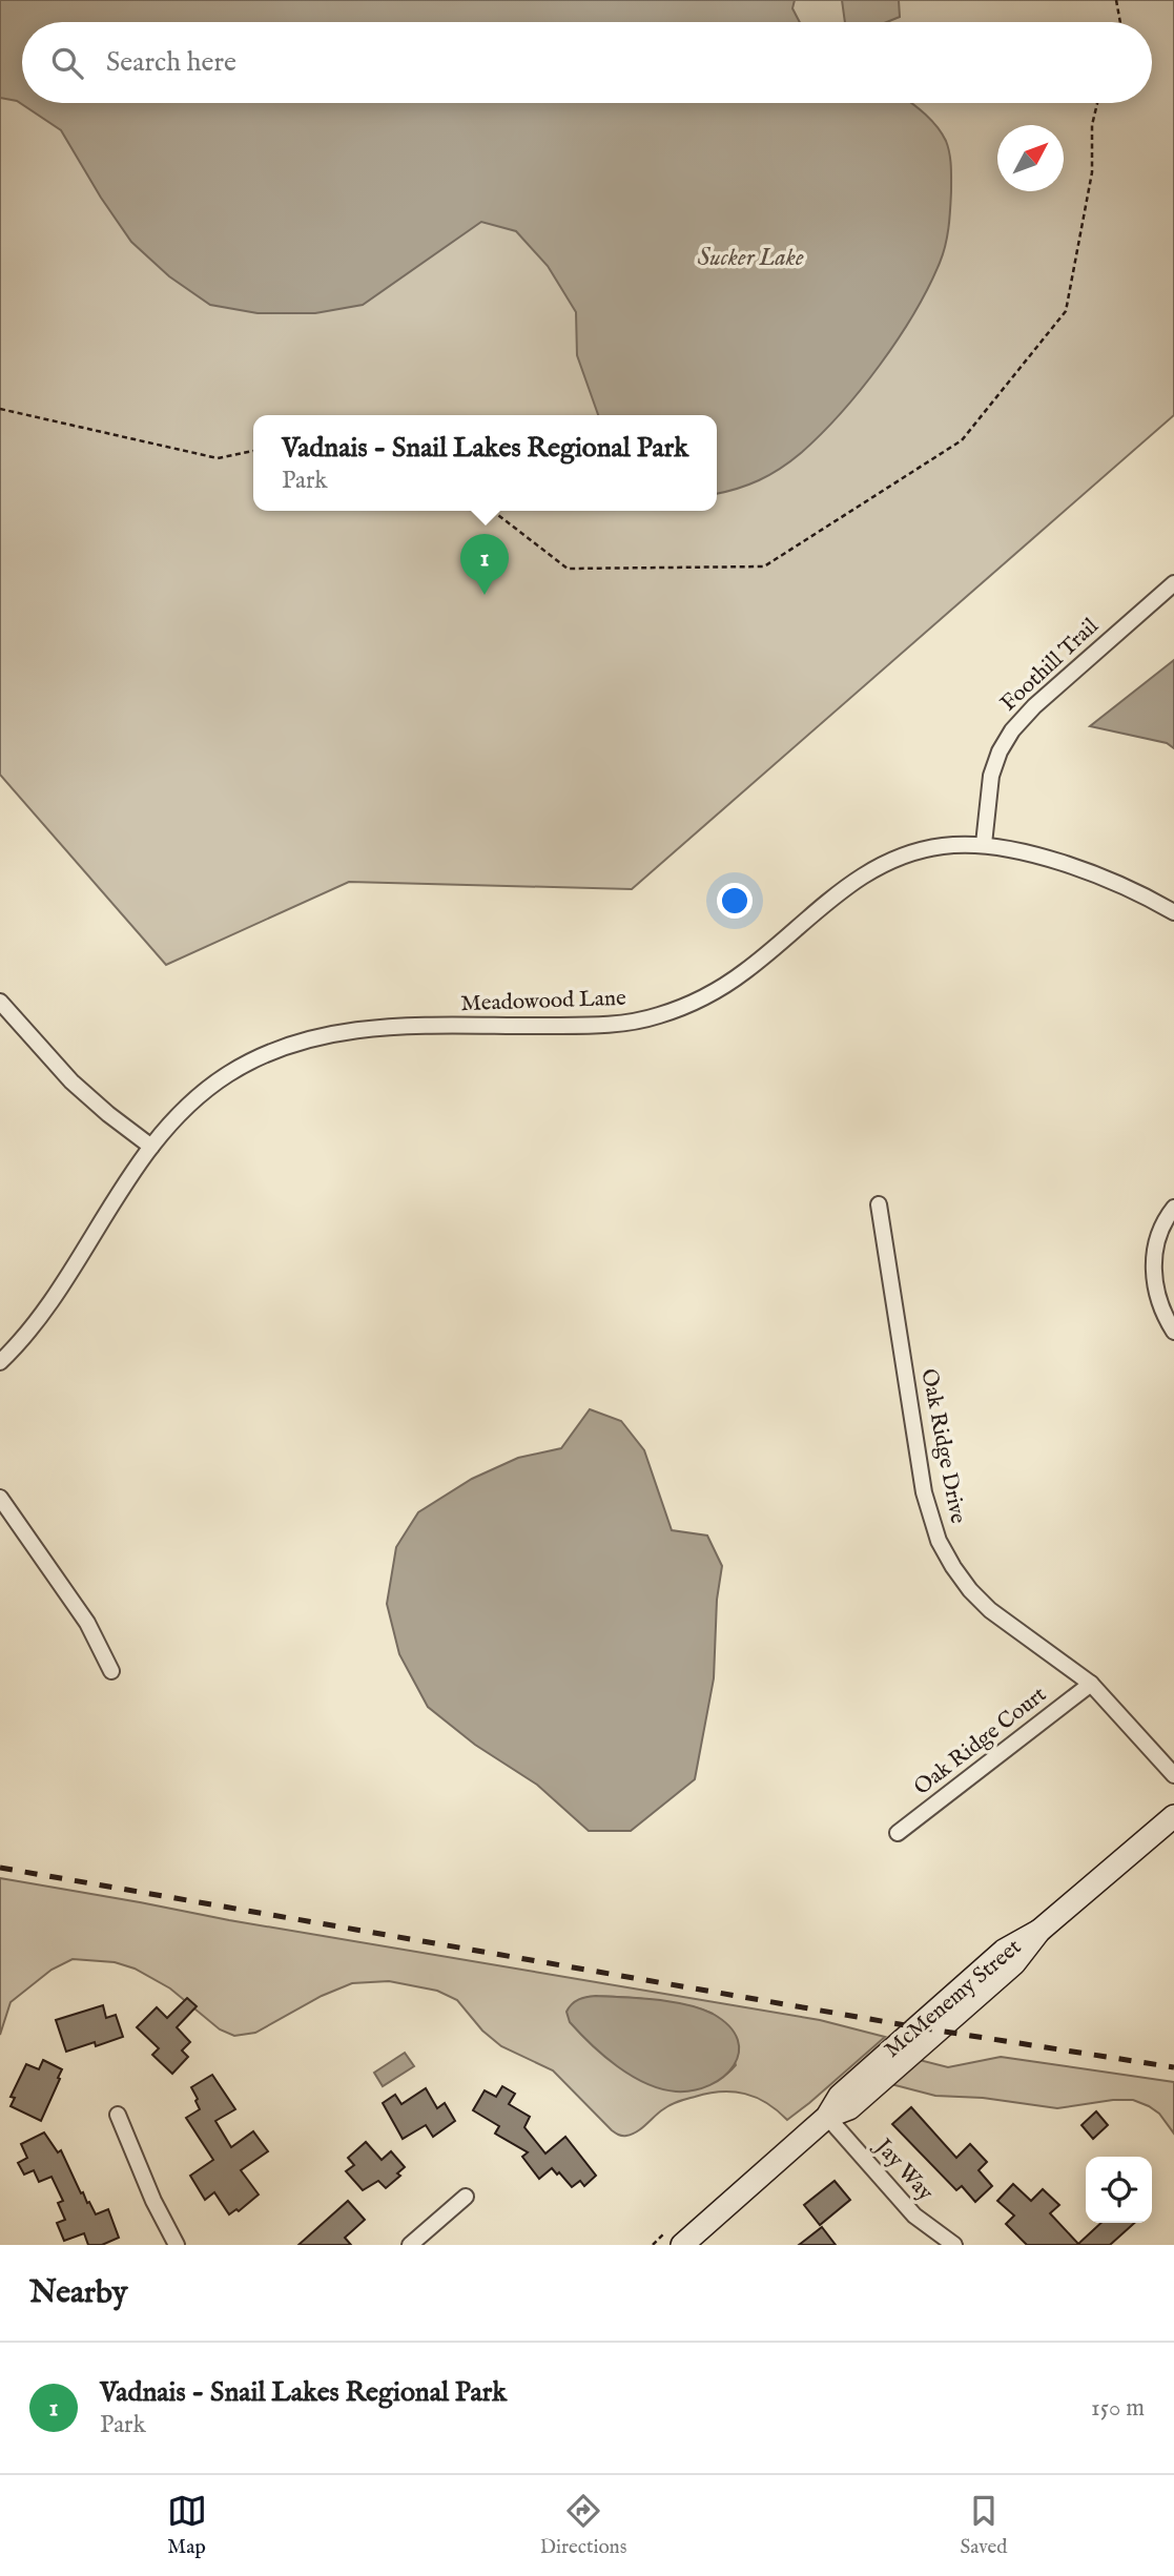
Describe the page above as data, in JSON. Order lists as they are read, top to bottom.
{
  "streets": {
    "street": [
      "Foothill Trail",
      "Meadowood Lane",
      "Oak Ridge Drive",
      "Oak Ridge Court",
      "McMenemy Street",
      "Jay Way"
    ]
  },
  "crossings": [
    ["Foothill Trail", "Meadowood Lane"],
    ["Oak Ridge Drive", "Oak Ridge Court"],
    ["McMenemy Street", "Jay Way"]
  ],
  "water": ["Sucker Lake"],
  "north": "top right",
  "page": {
    "search": "Search here",
    "popup": ["Vadnais - Snail Lakes Regional Park", "Park"],
    "pins": "1",
    "heading": "Nearby",
    "list": [
      {
        "mark": "1",
        "name": "Vadnais - Snail Lakes Regional Park",
        "note": "Park",
        "value": "150 m"
      }
    ],
    "nav": ["Map", "Directions", "Saved"]
  }
}
